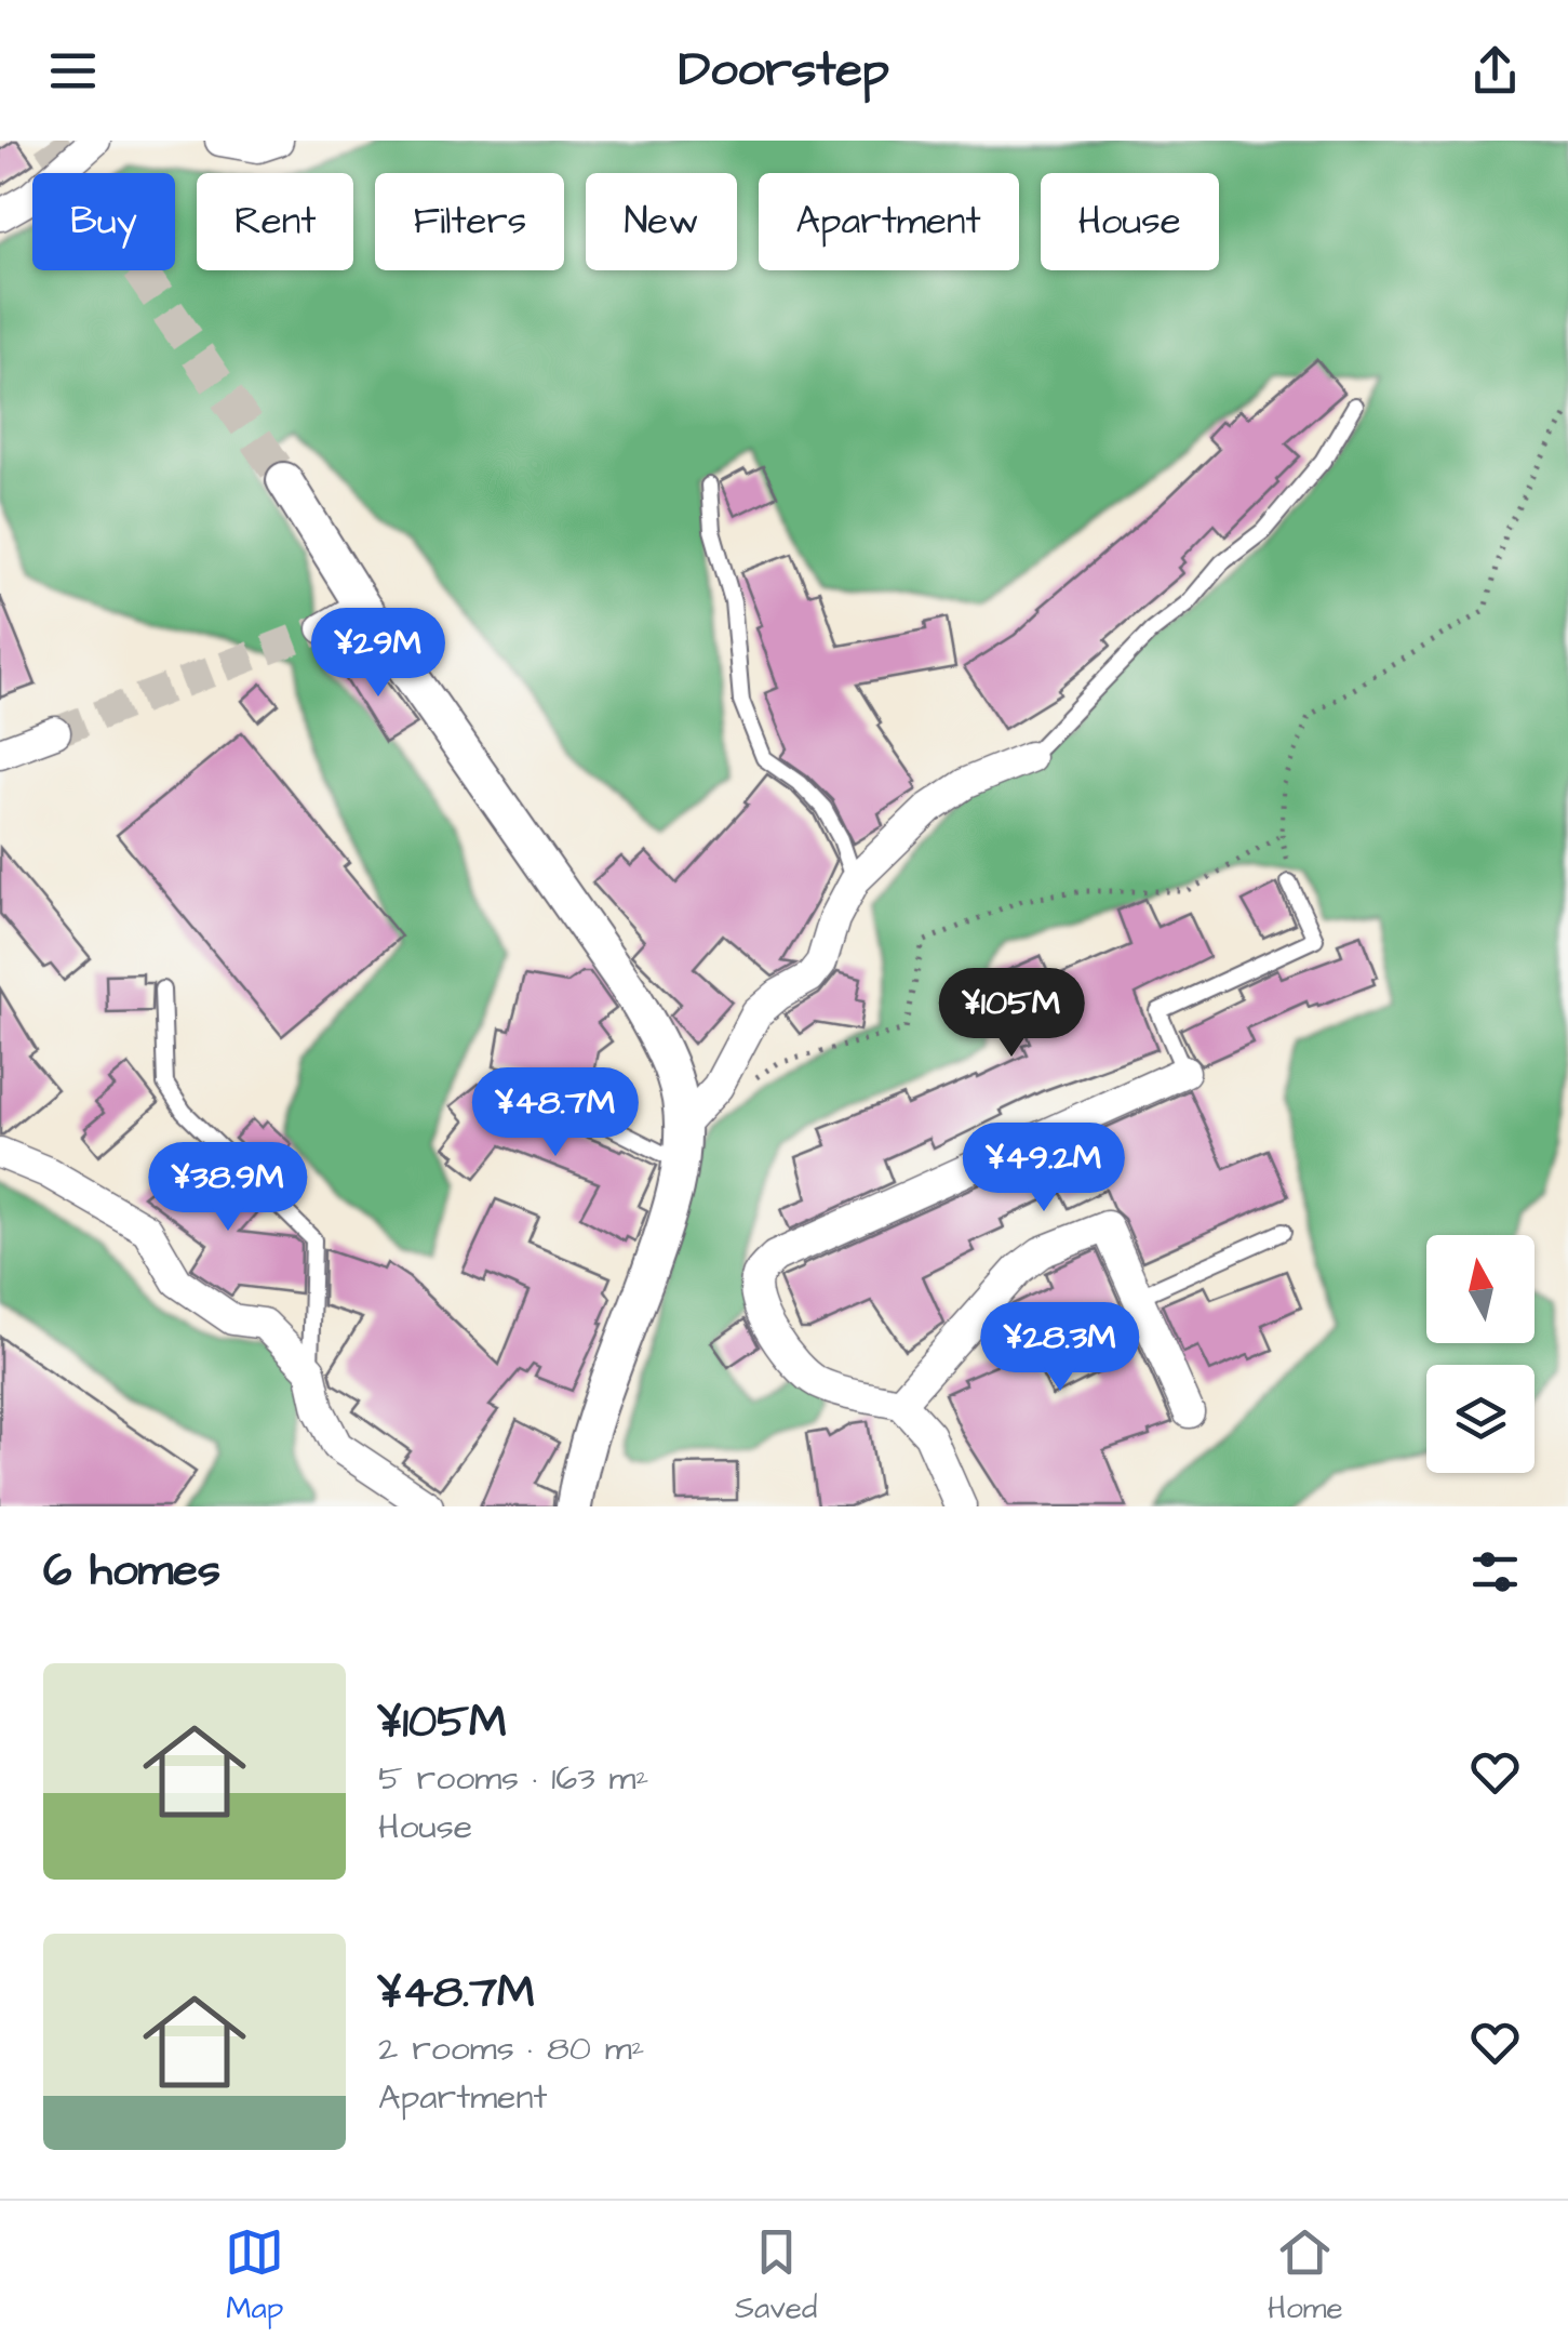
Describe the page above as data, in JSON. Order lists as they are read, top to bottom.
{
  "north": "top",
  "page": {
    "header": "Doorstep",
    "chip": [
      "Buy",
      "Rent",
      "Filters",
      "New",
      "Apartment",
      "House"
    ],
    "price": [
      "¥29M",
      "¥105M",
      "¥48.7M",
      "¥49.2M",
      "¥38.9M",
      "¥28.3M"
    ],
    "heading": "6 homes",
    "list": [
      {
        "name": "¥105M",
        "note": "5 rooms · 163 m² · House"
      },
      {
        "name": "¥48.7M",
        "note": "2 rooms · 80 m² · Apartment"
      }
    ],
    "tabs": ["Map", "Saved", "Home"]
  }
}
